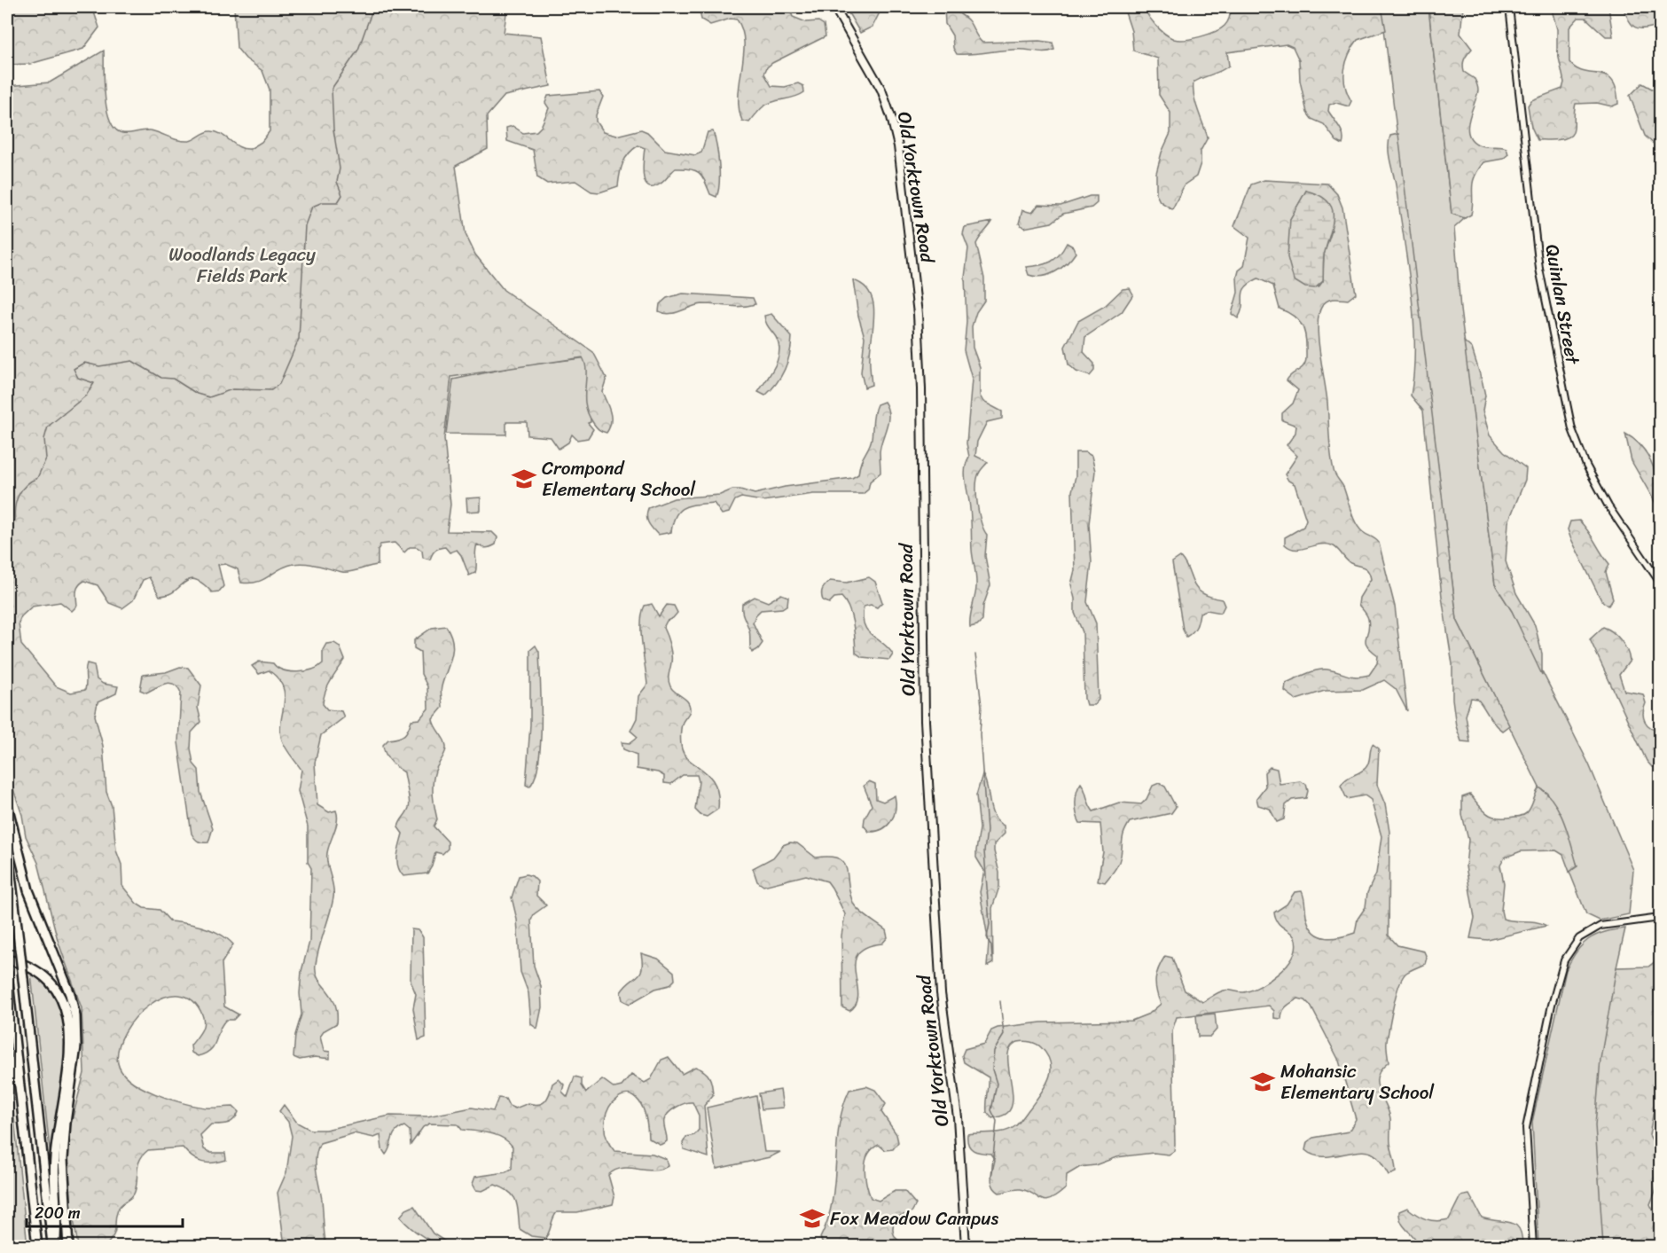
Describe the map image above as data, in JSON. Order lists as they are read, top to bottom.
{
  "streets": {
    "main road": ["Old Yorktown Road"],
    "street": ["Quinlan Street"]
  },
  "parks": ["Woodlands Legacy Fields Park"],
  "places": {
    "school or university": ["Crompond Elementary School", "Mohansic Elementary School", "Fox Meadow Campus"]
  },
  "scale_bar": "200 m"
}
